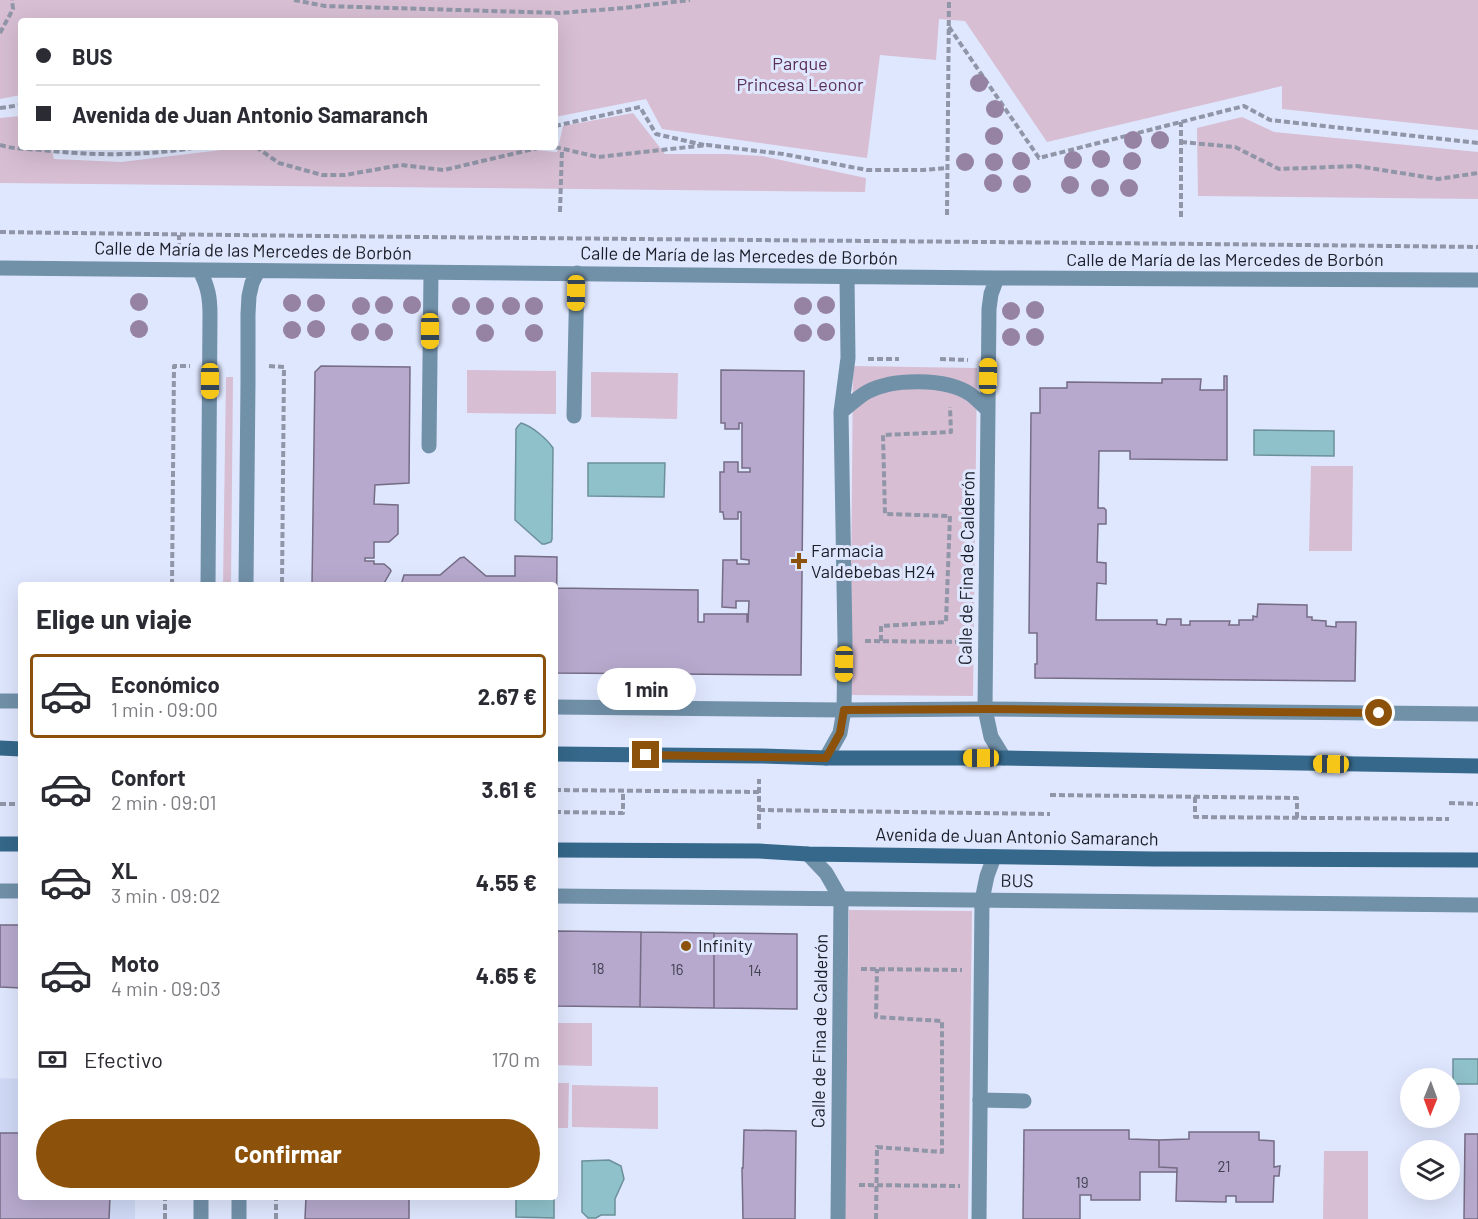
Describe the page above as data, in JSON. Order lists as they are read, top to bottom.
{
  "streets": {
    "street": [
      "Calle de María de las Mercedes de Borbón",
      "Calle de Fina de Calderón",
      "Avenida de Juan Antonio Samaranch",
      "BUS"
    ]
  },
  "crossings": [
    ["Calle de María de las Mercedes de Borbón", "Calle de Fina de Calderón"],
    ["Calle de Fina de Calderón", "BUS"]
  ],
  "parks": ["Parque Princesa Leonor"],
  "places": {
    "health": ["Farmacia Valdebebas H24"],
    "other": ["Infinity"]
  },
  "house_numbers": [
    "18",
    "16",
    "14",
    "21",
    "19"
  ],
  "north": "bottom",
  "page": {
    "banner": ["BUS", "Avenida de Juan Antonio Samaranch"],
    "heading": "Elige un viaje",
    "list": [
      {
        "name": "Económico",
        "note": "1 min · 09:00",
        "value": "2.67 €"
      },
      {
        "name": "Confort",
        "note": "2 min · 09:01",
        "value": "3.61 €"
      },
      {
        "name": "XL",
        "note": "3 min · 09:02",
        "value": "4.55 €"
      },
      {
        "name": "Moto",
        "note": "4 min · 09:03",
        "value": "4.65 €"
      }
    ],
    "bubble": "1 min",
    "pay": ["Efectivo", "170 m"],
    "buttons": "Confirmar"
  }
}
